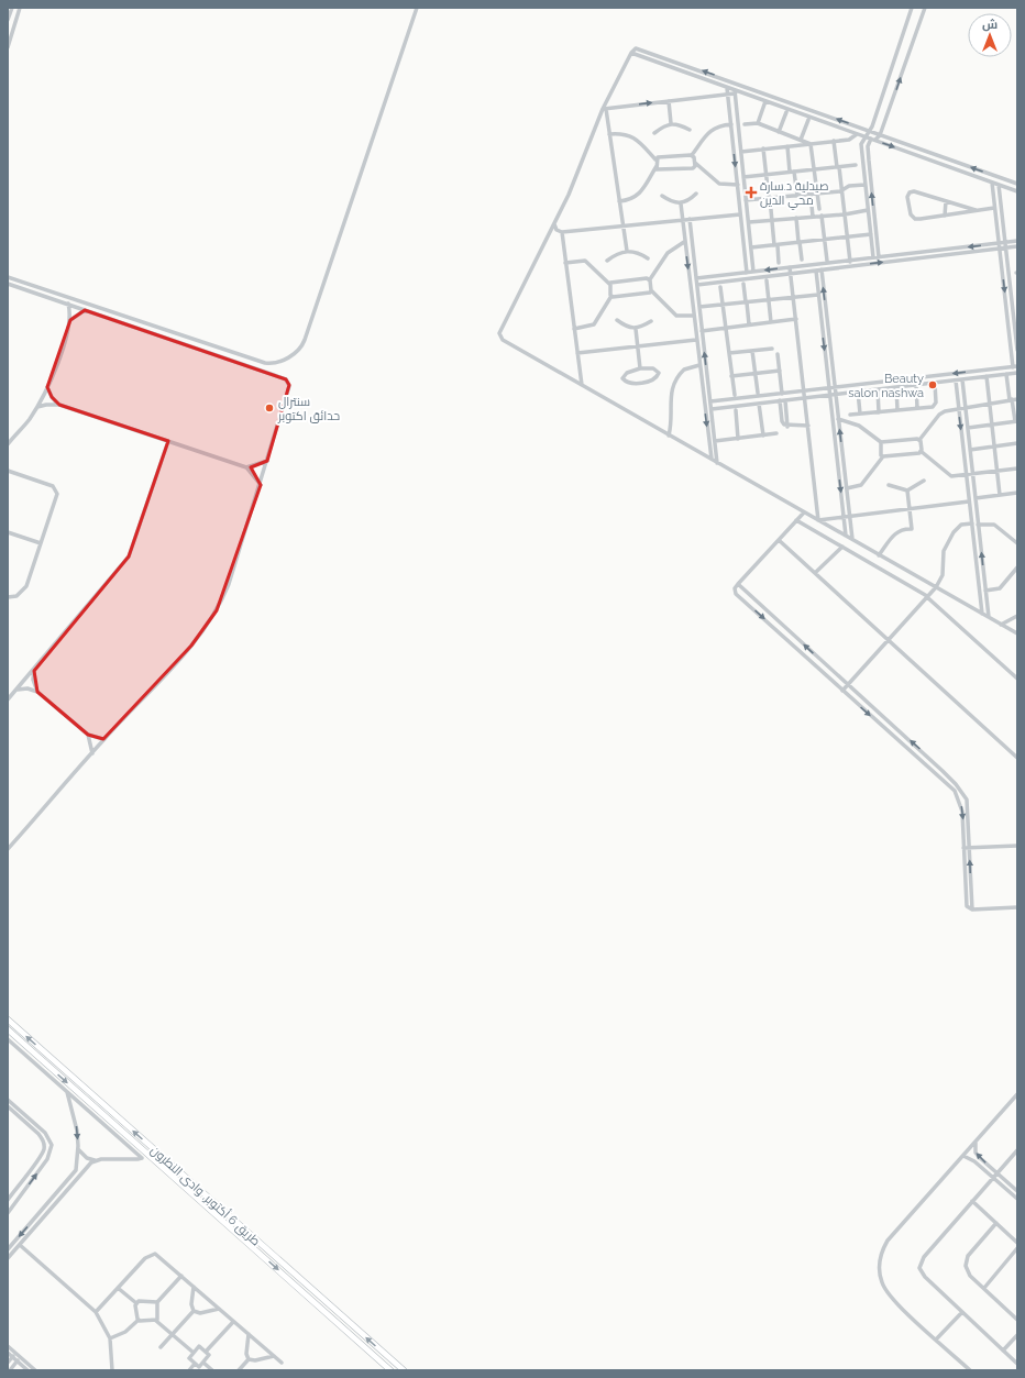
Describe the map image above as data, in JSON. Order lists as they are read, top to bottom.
{
  "streets": {
    "street": ["طريق 6 أكتوبر, وادى النطرون"]
  },
  "places": {
    "health": ["صيدلية د.سارة محي الدين"],
    "other": ["Beauty salon nashwa", "سنترال حدائق اكتوبر"]
  },
  "north": "top"
}
